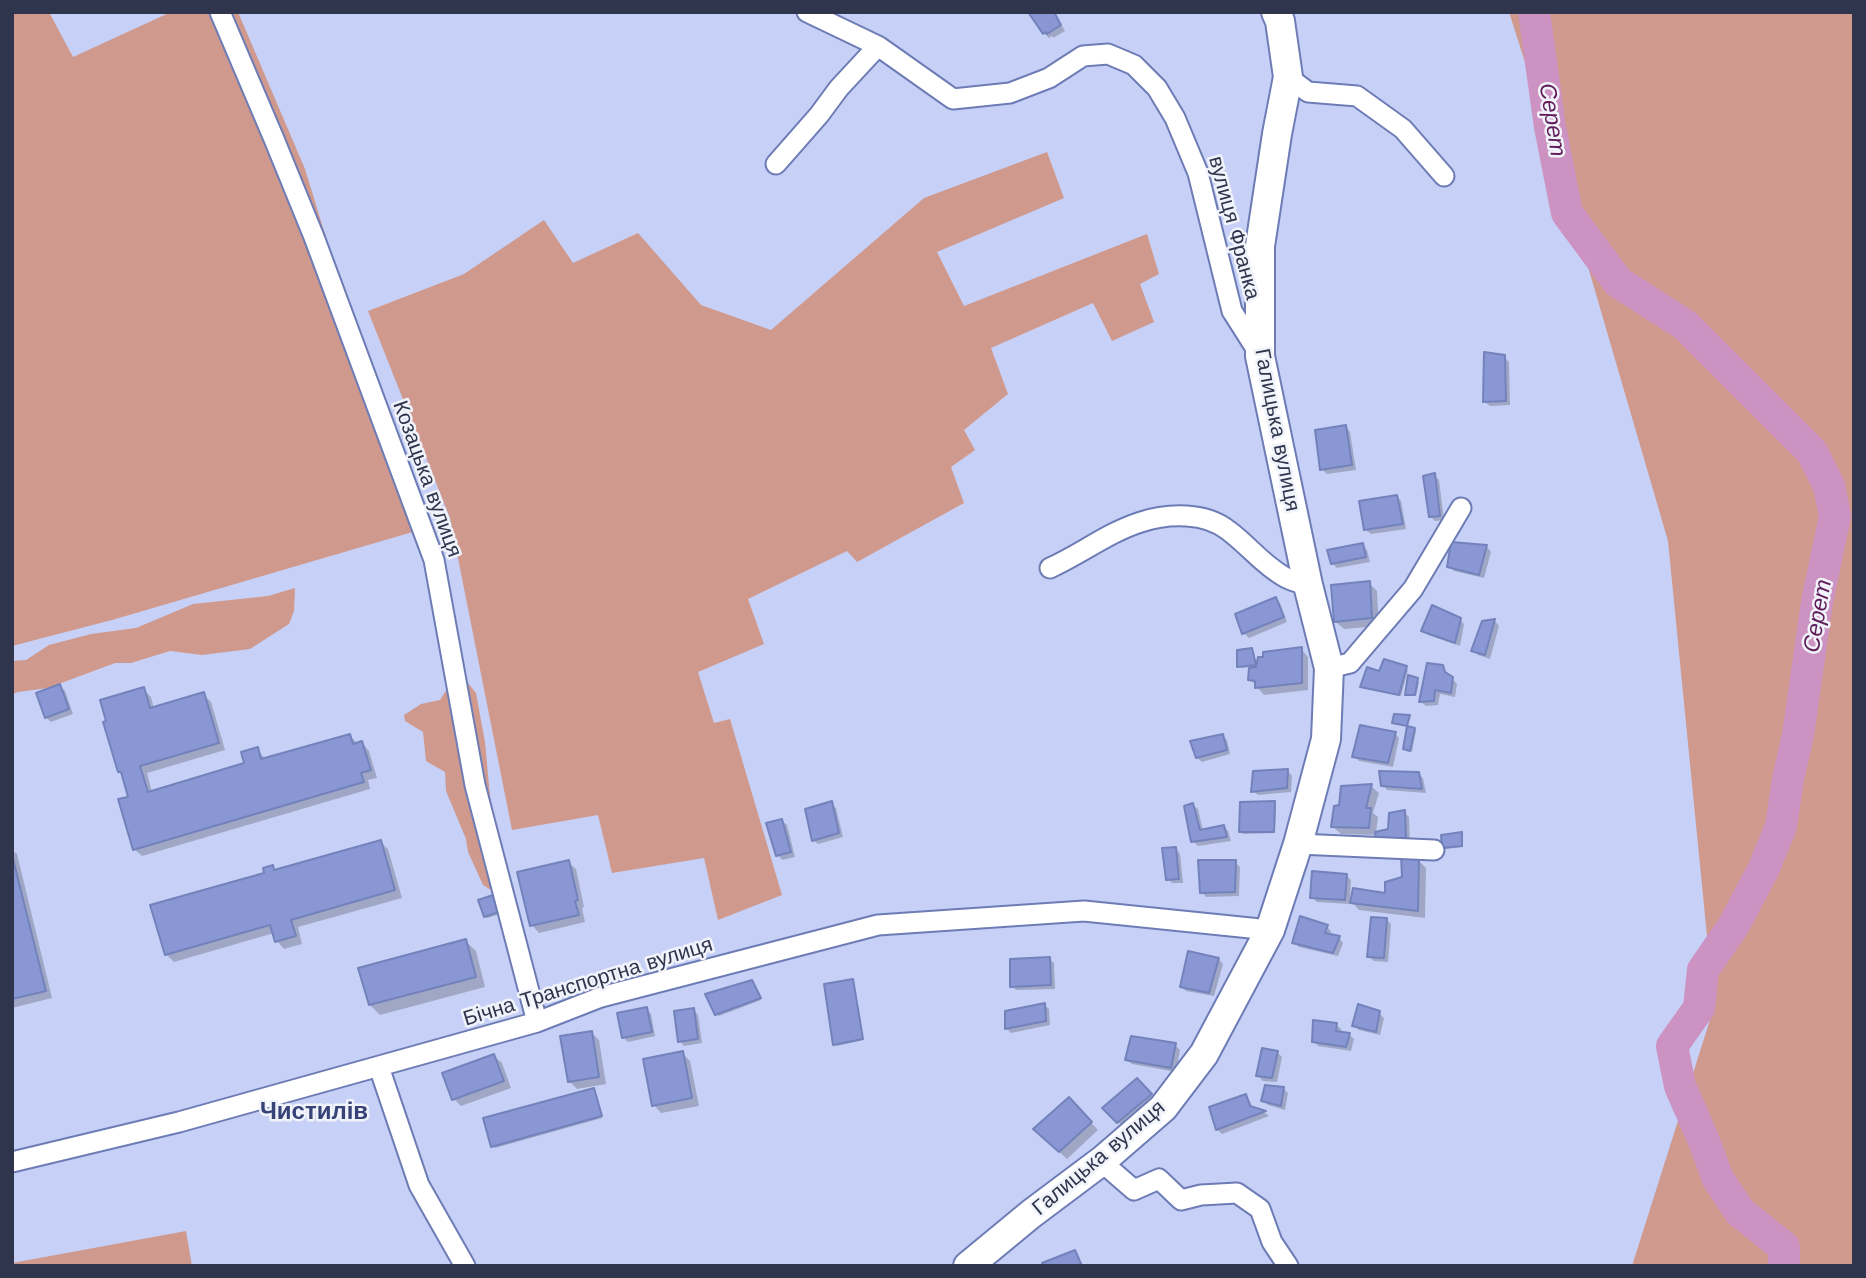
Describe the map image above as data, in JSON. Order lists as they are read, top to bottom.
{
  "streets": {
    "main road": ["Галицька вулиця"],
    "street": ["вулиця Франка", "Козацька вулиця", "Бічна Транспортна вулиця"]
  },
  "crossings": [
    ["вулиця Франка", "Галицька вулиця"],
    ["Галицька вулиця", "Бічна Транспортна вулиця"],
    ["Козацька вулиця", "Бічна Транспортна вулиця"]
  ],
  "districts": ["Чистилів"],
  "water": ["Серет"]
}
